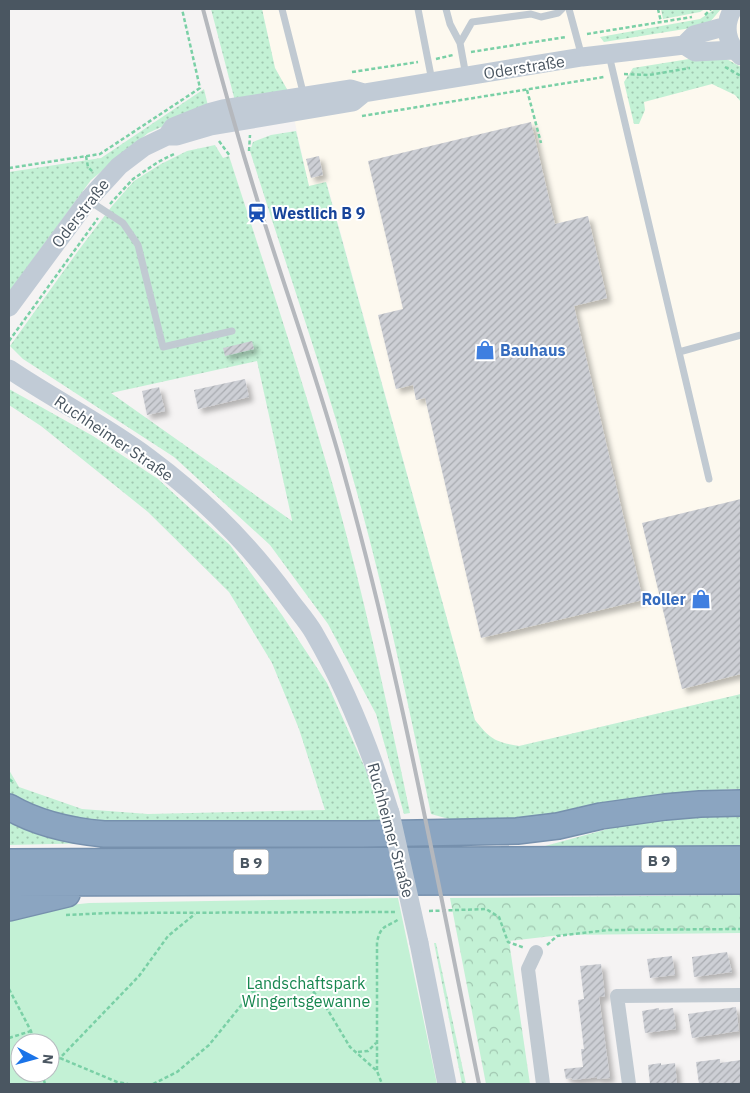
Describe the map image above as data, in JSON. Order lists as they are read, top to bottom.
{
  "streets": {
    "highway": ["B 9"],
    "street": ["Oderstraße", "Ruchheimer Straße"]
  },
  "parks": ["Landschaftspark Wingertsgewanne"],
  "places": {
    "station": ["Westlich B 9"],
    "shop": ["Bauhaus", "Roller"]
  },
  "north": "right"
}
